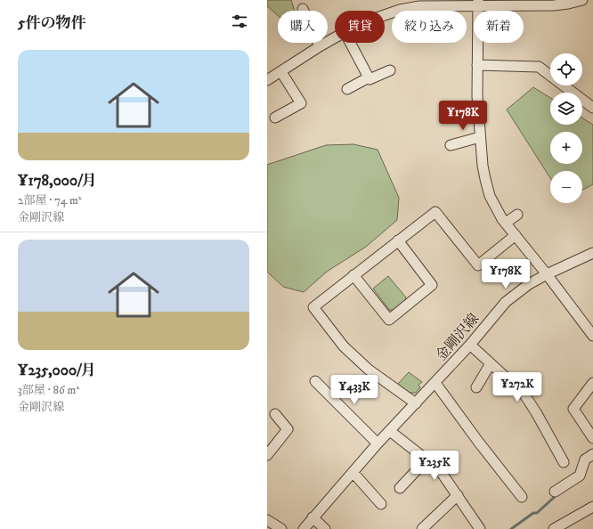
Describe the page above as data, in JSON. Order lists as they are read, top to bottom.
{
  "streets": {
    "street": ["金剛沢線"]
  },
  "page": {
    "heading": "5件の物件",
    "chip": [
      "購入",
      "賃貸",
      "絞り込み",
      "新着"
    ],
    "list": [
      {
        "name": "¥178,000/月",
        "note": "2部屋 · 74 m² · 金剛沢線"
      },
      {
        "name": "¥235,000/月",
        "note": "3部屋 · 86 m² · 金剛沢線"
      }
    ],
    "map_buttons": ["+", "−"],
    "price": [
      "¥178K",
      "¥178K",
      "¥272K",
      "¥433K",
      "¥235K"
    ]
  }
}
